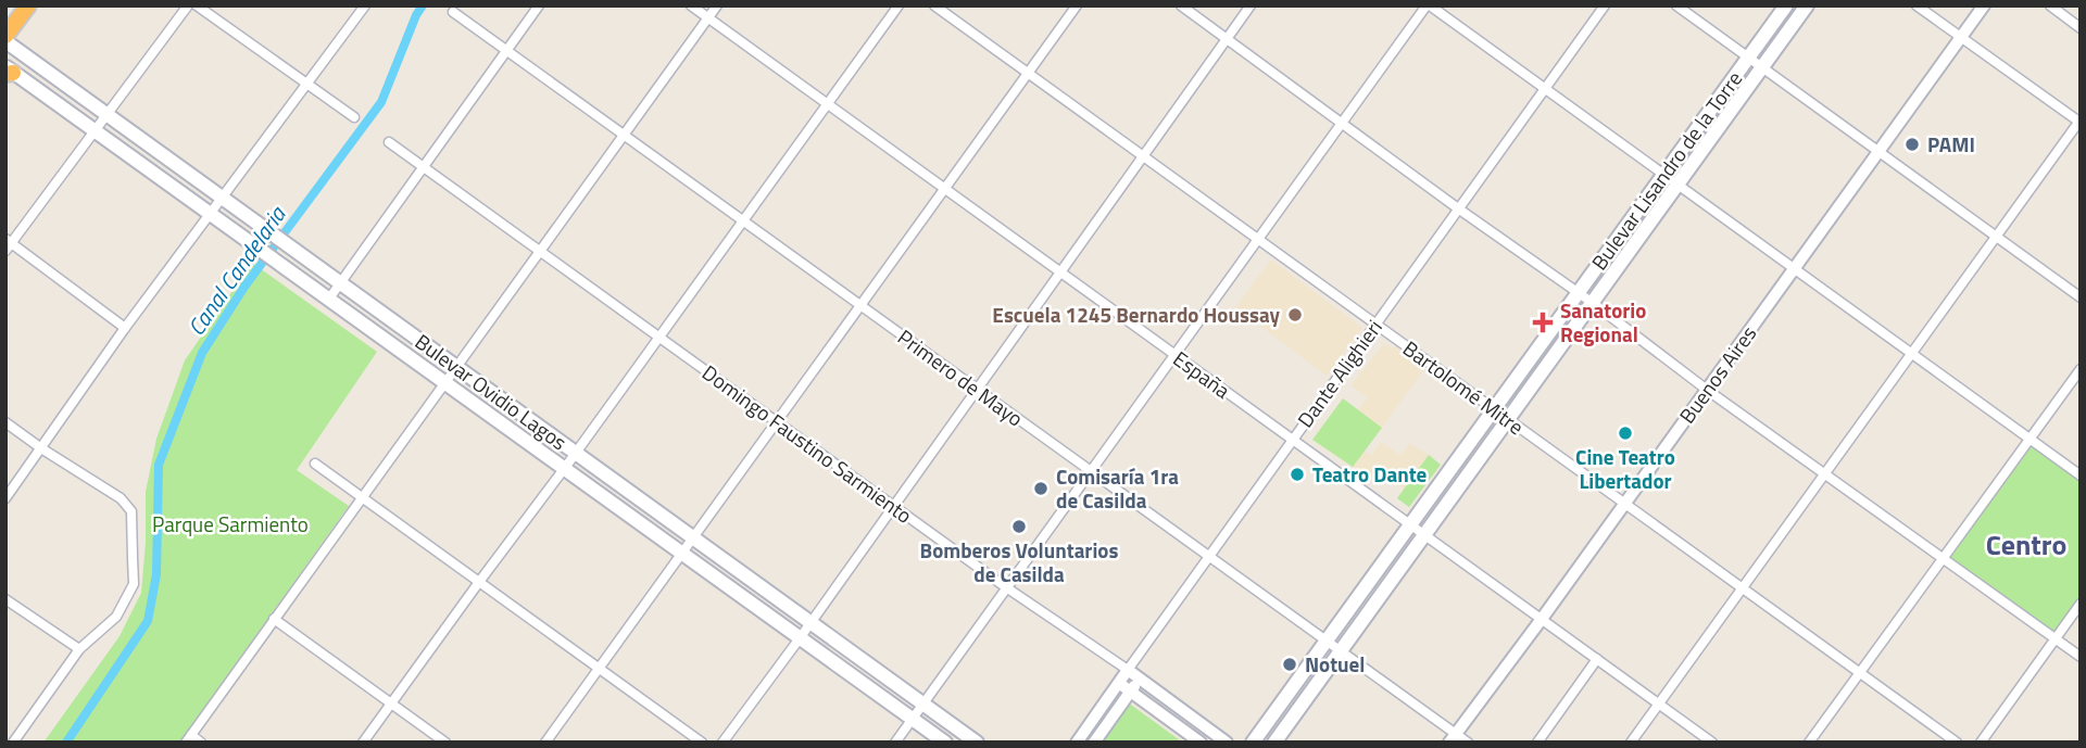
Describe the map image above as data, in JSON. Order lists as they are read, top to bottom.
{
  "streets": {
    "main road": ["Bulevar Lisandro de la Torre", "Bulevar Ovidio Lagos"],
    "street": [
      "Dante Alighieri",
      "España",
      "Buenos Aires",
      "Primero de Mayo",
      "Bartolomé Mitre",
      "Domingo Faustino Sarmiento"
    ]
  },
  "crossings": [
    ["Bulevar Lisandro de la Torre", "España"],
    ["Bulevar Lisandro de la Torre", "Primero de Mayo"],
    ["Bulevar Lisandro de la Torre", "Bartolomé Mitre"],
    ["Dante Alighieri", "España"],
    ["Dante Alighieri", "Primero de Mayo"],
    ["Dante Alighieri", "Bartolomé Mitre"],
    ["Dante Alighieri", "Domingo Faustino Sarmiento"],
    ["España", "Buenos Aires"],
    ["Buenos Aires", "Primero de Mayo"],
    ["Buenos Aires", "Bartolomé Mitre"]
  ],
  "districts": ["Centro"],
  "water": ["Canal Candelaria"],
  "parks": ["Parque Sarmiento"],
  "places": {
    "other": [
      "PAMI",
      "Escuela 1245 Bernardo Houssay",
      "Cine Teatro Libertador",
      "Teatro Dante",
      "Comisaría 1ra de Casilda",
      "Bomberos Voluntarios de Casilda",
      "Notuel"
    ],
    "health": ["Sanatorio Regional"]
  }
}
